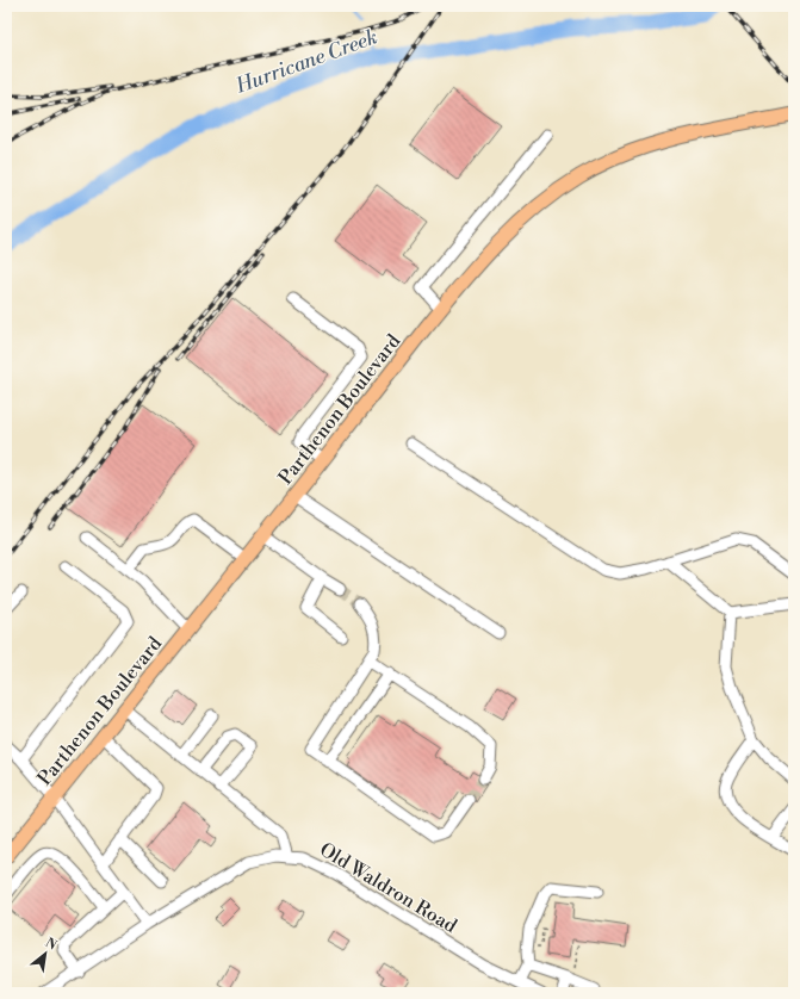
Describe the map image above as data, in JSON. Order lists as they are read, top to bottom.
{
  "streets": {
    "main road": ["Parthenon Boulevard"],
    "street": ["Old Waldron Road"]
  },
  "water": ["Hurricane Creek"],
  "north": "top right"
}
